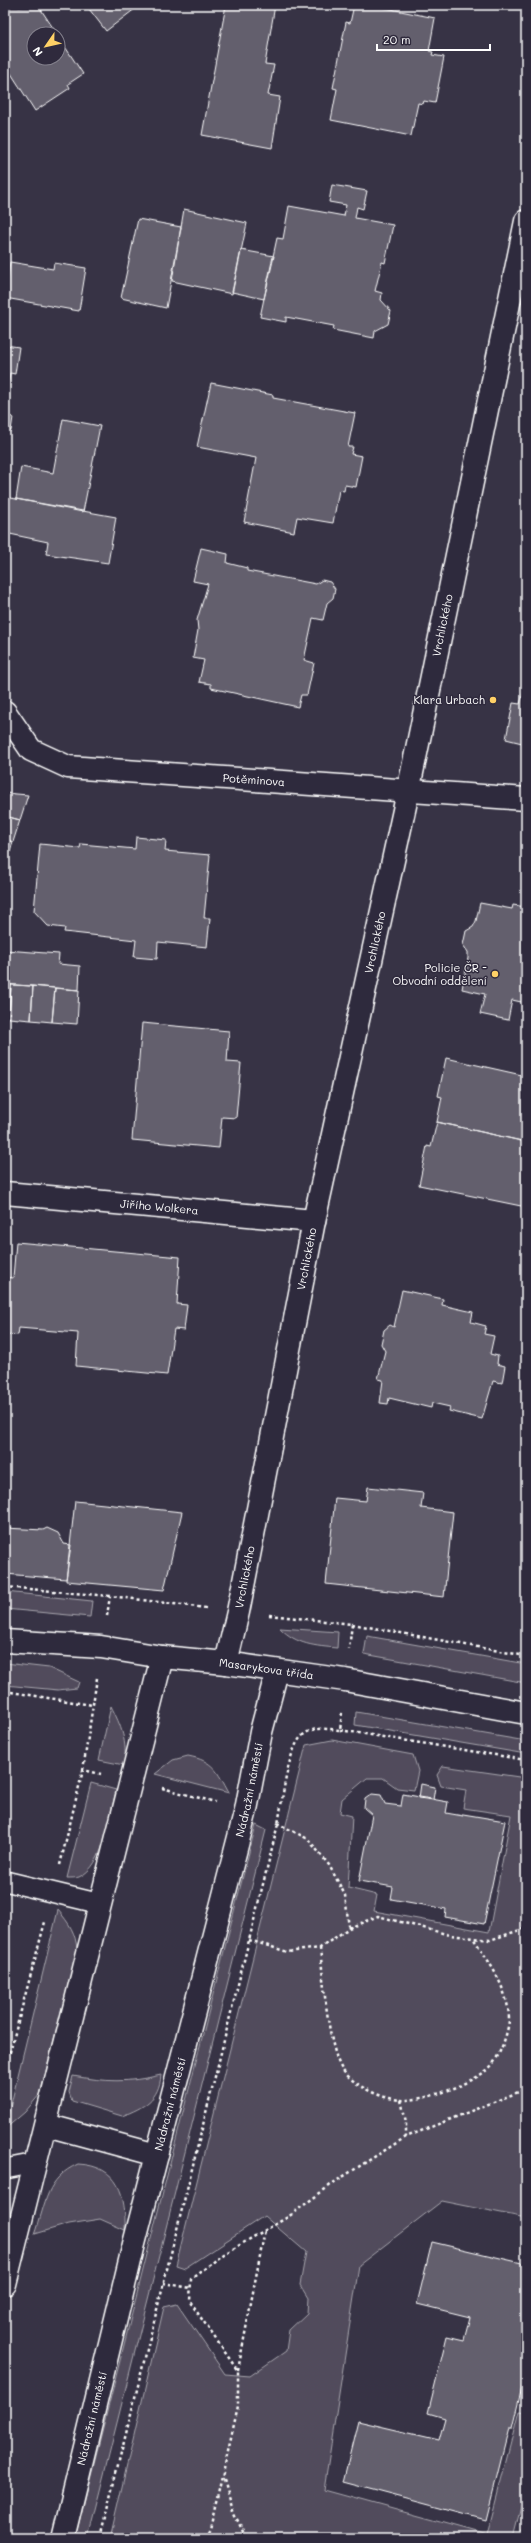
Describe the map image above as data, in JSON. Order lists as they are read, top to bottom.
{
  "streets": {
    "street": [
      "Vrchlického",
      "Potěminova",
      "Jiřího Wolkera",
      "Masarykova třída",
      "Nádražní náměstí"
    ]
  },
  "crossings": [
    ["Vrchlického", "Potěminova"],
    ["Vrchlického", "Jiřího Wolkera"],
    ["Vrchlického", "Masarykova třída"],
    ["Masarykova třída", "Nádražní náměstí"]
  ],
  "places": ["Klara Urbach", "Policie ČR - Obvodní oddělení"],
  "scale_bar": "20 m",
  "north": "bottom left"
}
